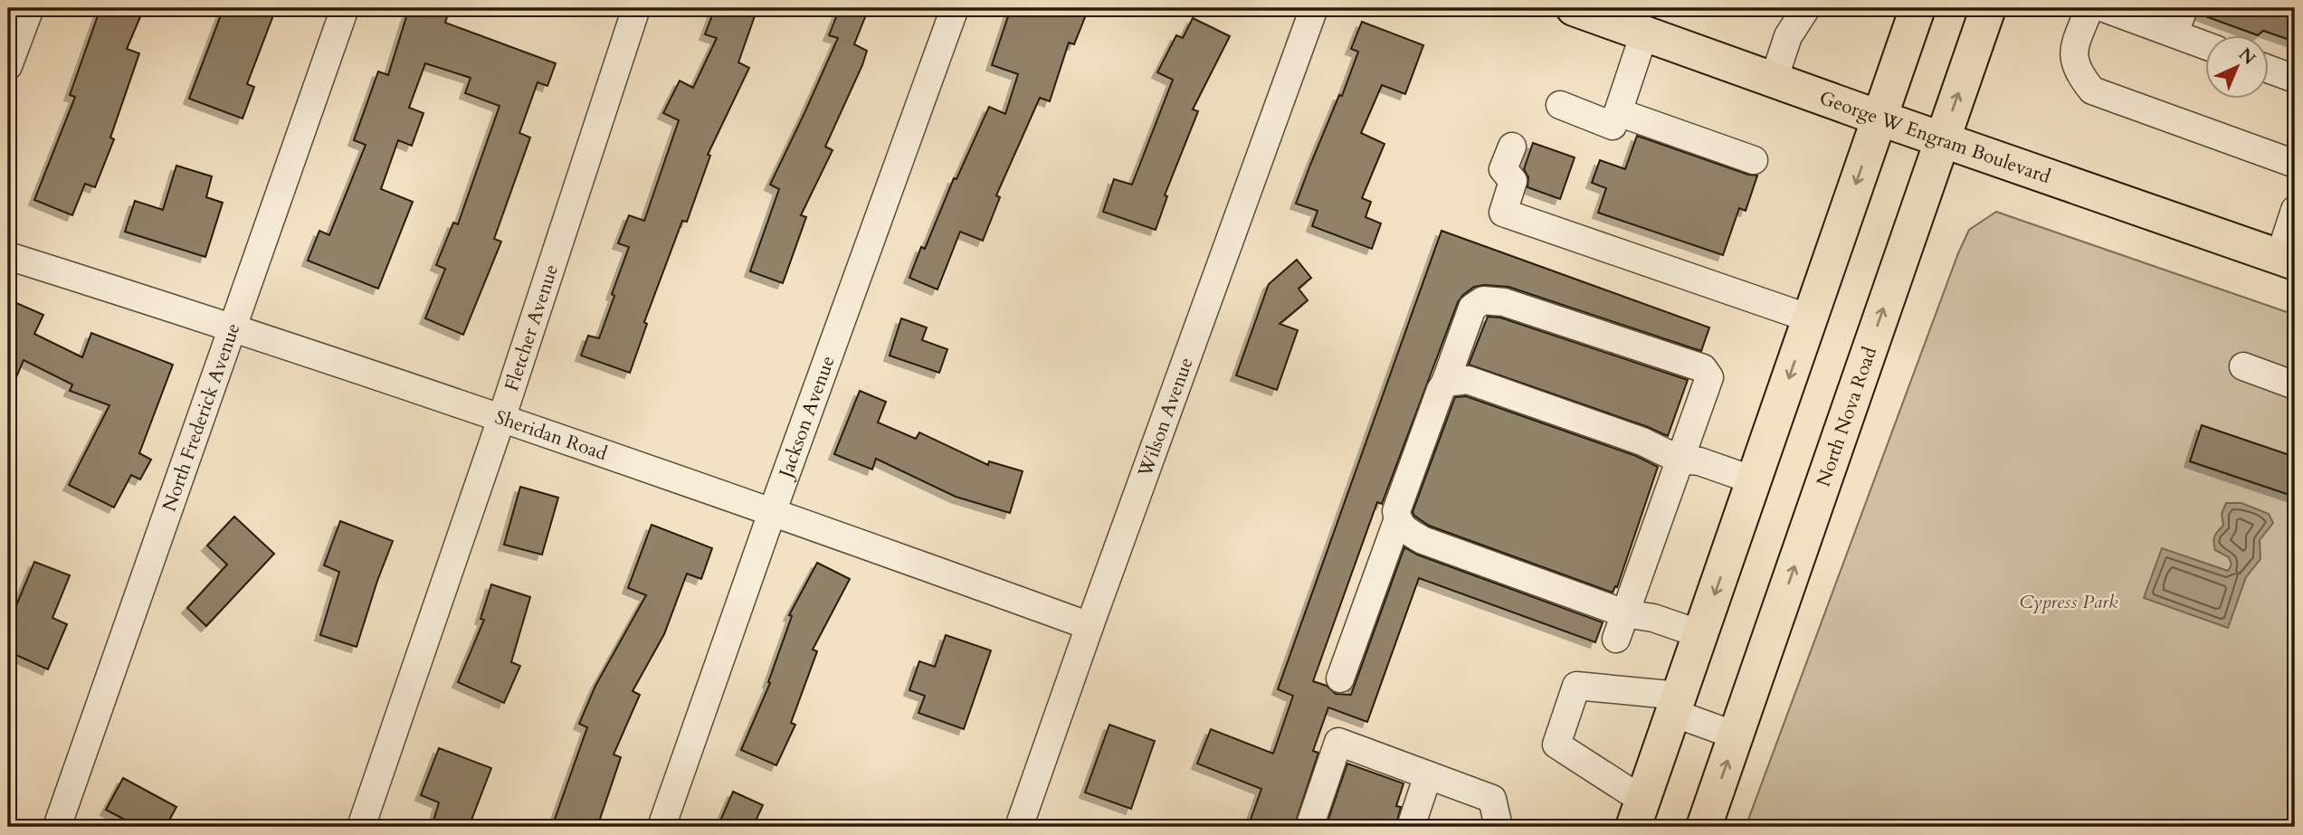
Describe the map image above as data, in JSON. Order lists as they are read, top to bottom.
{
  "streets": {
    "main road": ["George W Engram Boulevard", "North Nova Road"],
    "street": [
      "Fletcher Avenue",
      "North Frederick Avenue",
      "Jackson Avenue",
      "Wilson Avenue",
      "Sheridan Road"
    ]
  },
  "crossings": [
    ["George W Engram Boulevard", "North Nova Road"],
    ["Fletcher Avenue", "Sheridan Road"],
    ["North Frederick Avenue", "Sheridan Road"],
    ["Jackson Avenue", "Sheridan Road"],
    ["Wilson Avenue", "Sheridan Road"]
  ],
  "parks": ["Cypress Park"],
  "north": "top right"
}
